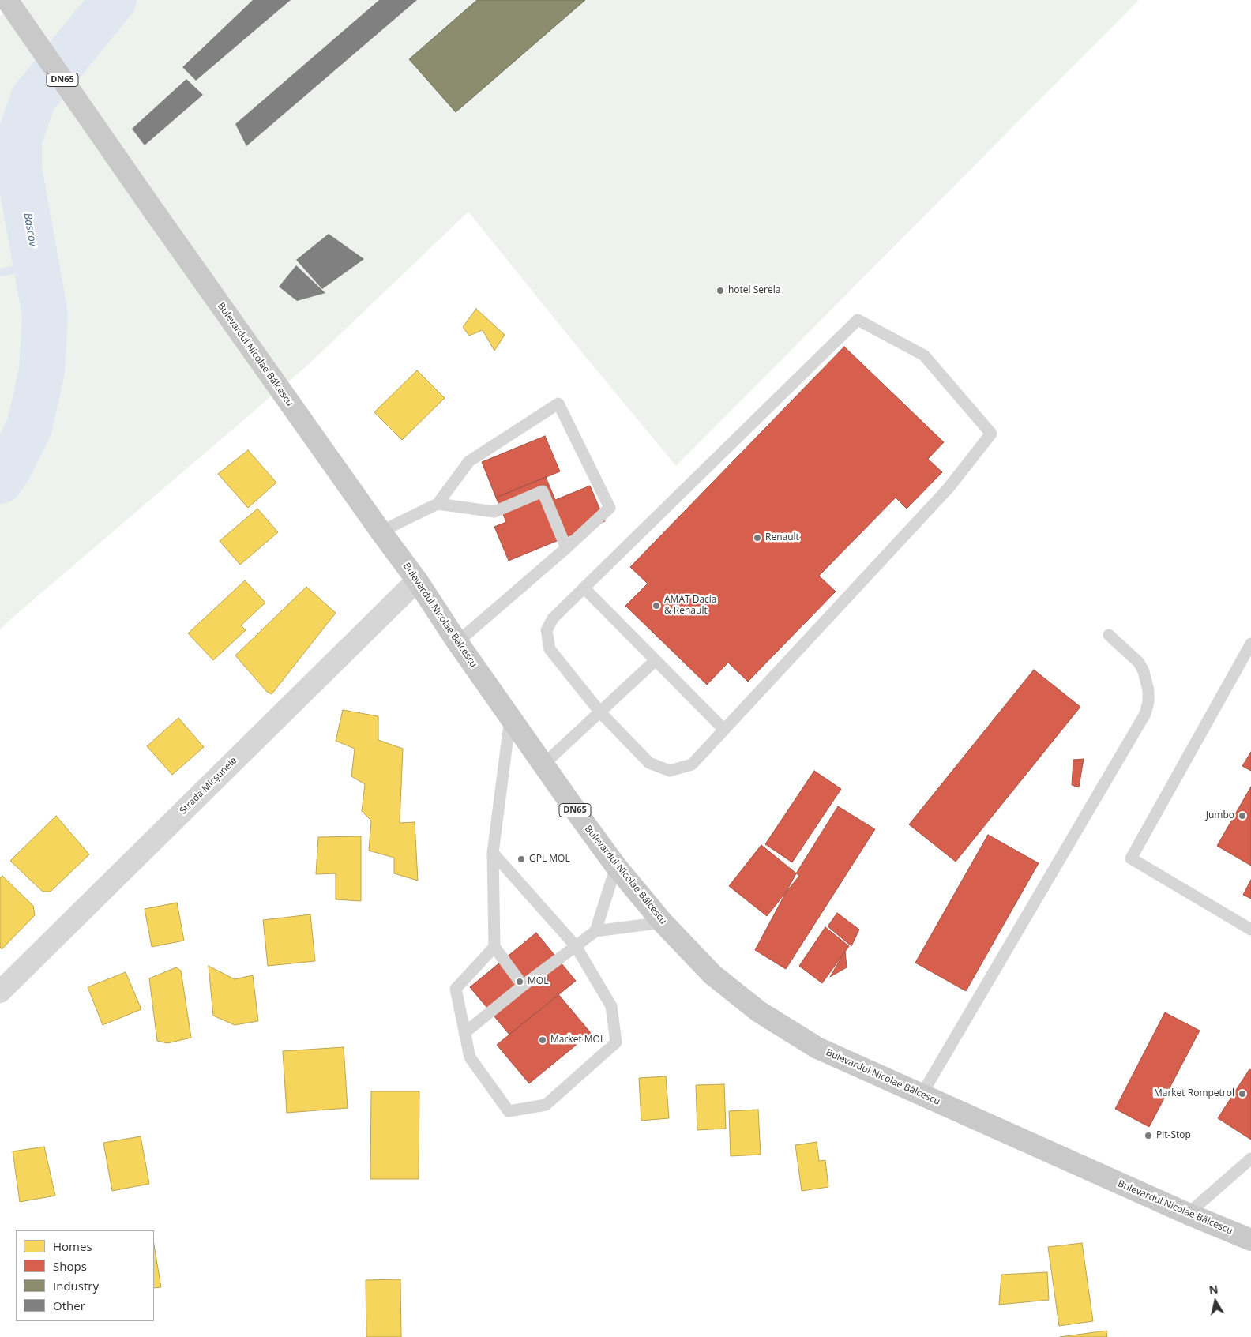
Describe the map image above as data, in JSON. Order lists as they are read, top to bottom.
{
  "streets": {
    "main road": ["DN65", "Bulevardul Nicolae Bălcescu"],
    "street": ["Strada Micșunele"]
  },
  "crossings": [
    ["Bulevardul Nicolae Bălcescu", "Strada Micșunele"]
  ],
  "water": ["Bascov"],
  "places": [
    "hotel Serela",
    "Renault",
    "AMAT Dacia & Renault",
    "Jumbo",
    "GPL MOL",
    "MOL",
    "Market MOL",
    "Market Rompetrol",
    "Pit-Stop"
  ],
  "legend": [
    "Homes",
    "Shops",
    "Industry",
    "Other"
  ],
  "north": "top"
}
